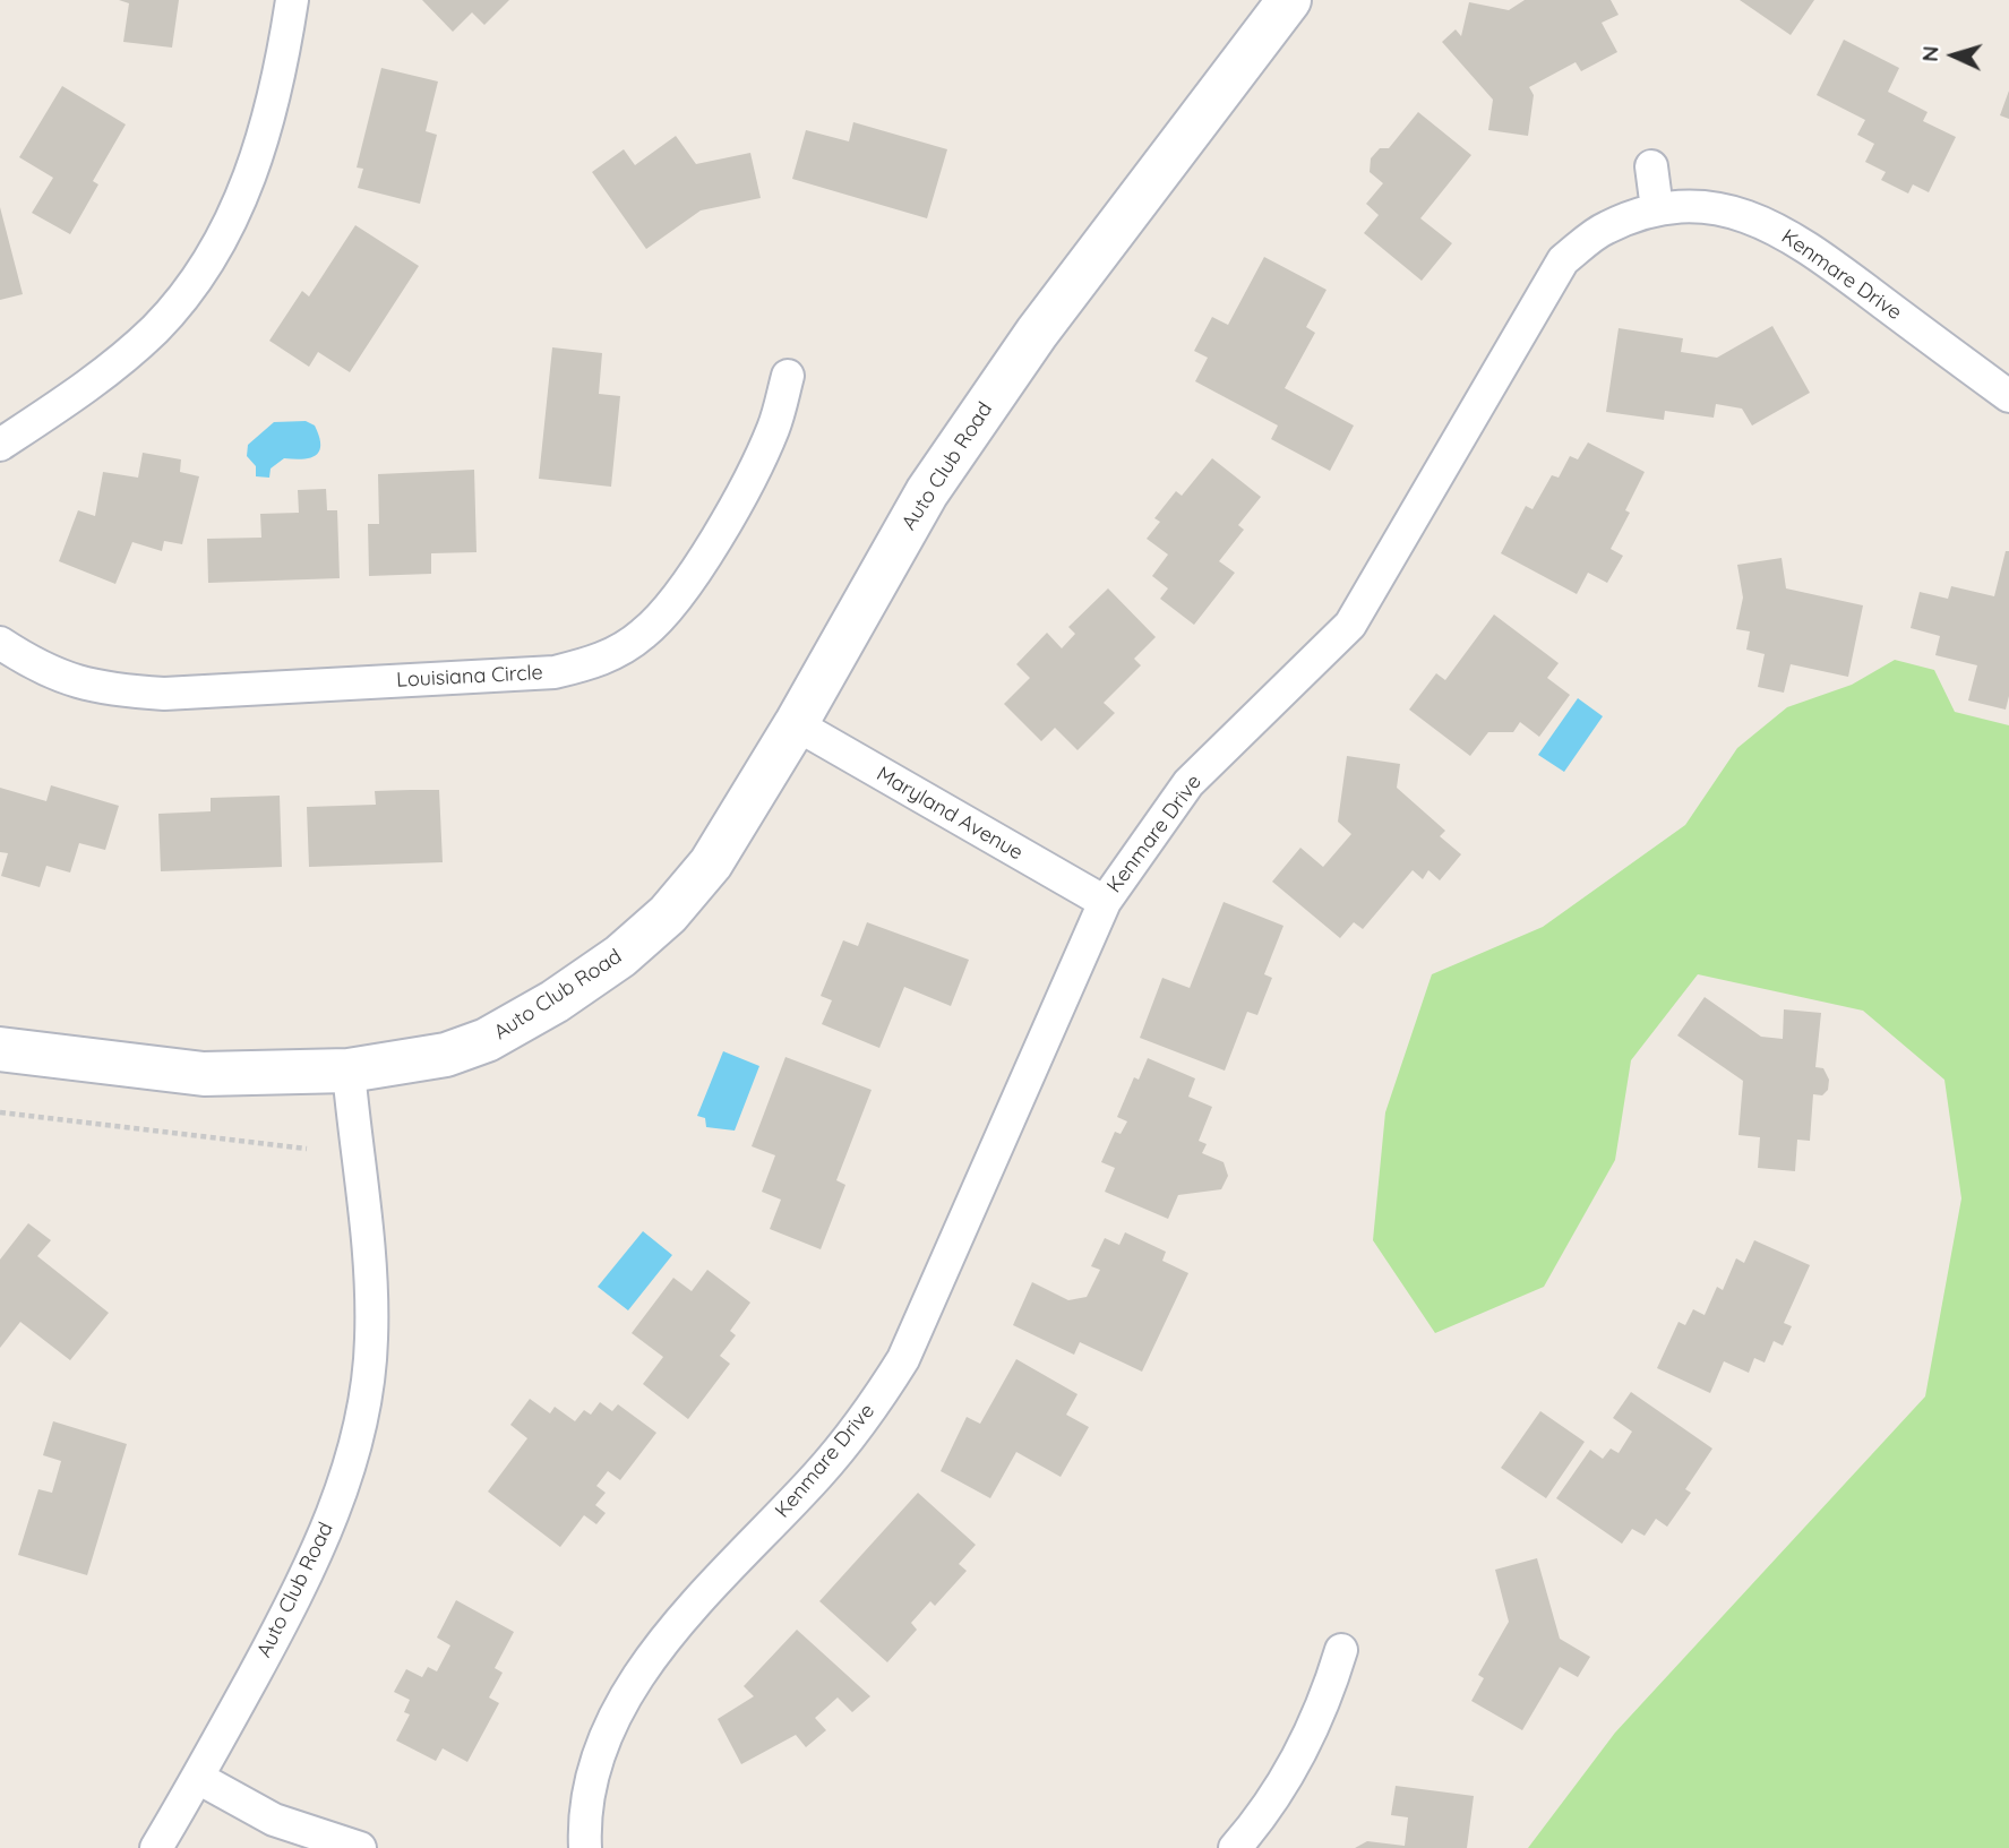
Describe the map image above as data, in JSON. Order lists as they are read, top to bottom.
{
  "streets": {
    "street": [
      "Kenmare Drive",
      "Auto Club Road",
      "Louisiana Circle",
      "Maryland Avenue"
    ]
  },
  "crossings": [
    ["Kenmare Drive", "Maryland Avenue"],
    ["Auto Club Road", "Maryland Avenue"]
  ],
  "north": "left"
}
